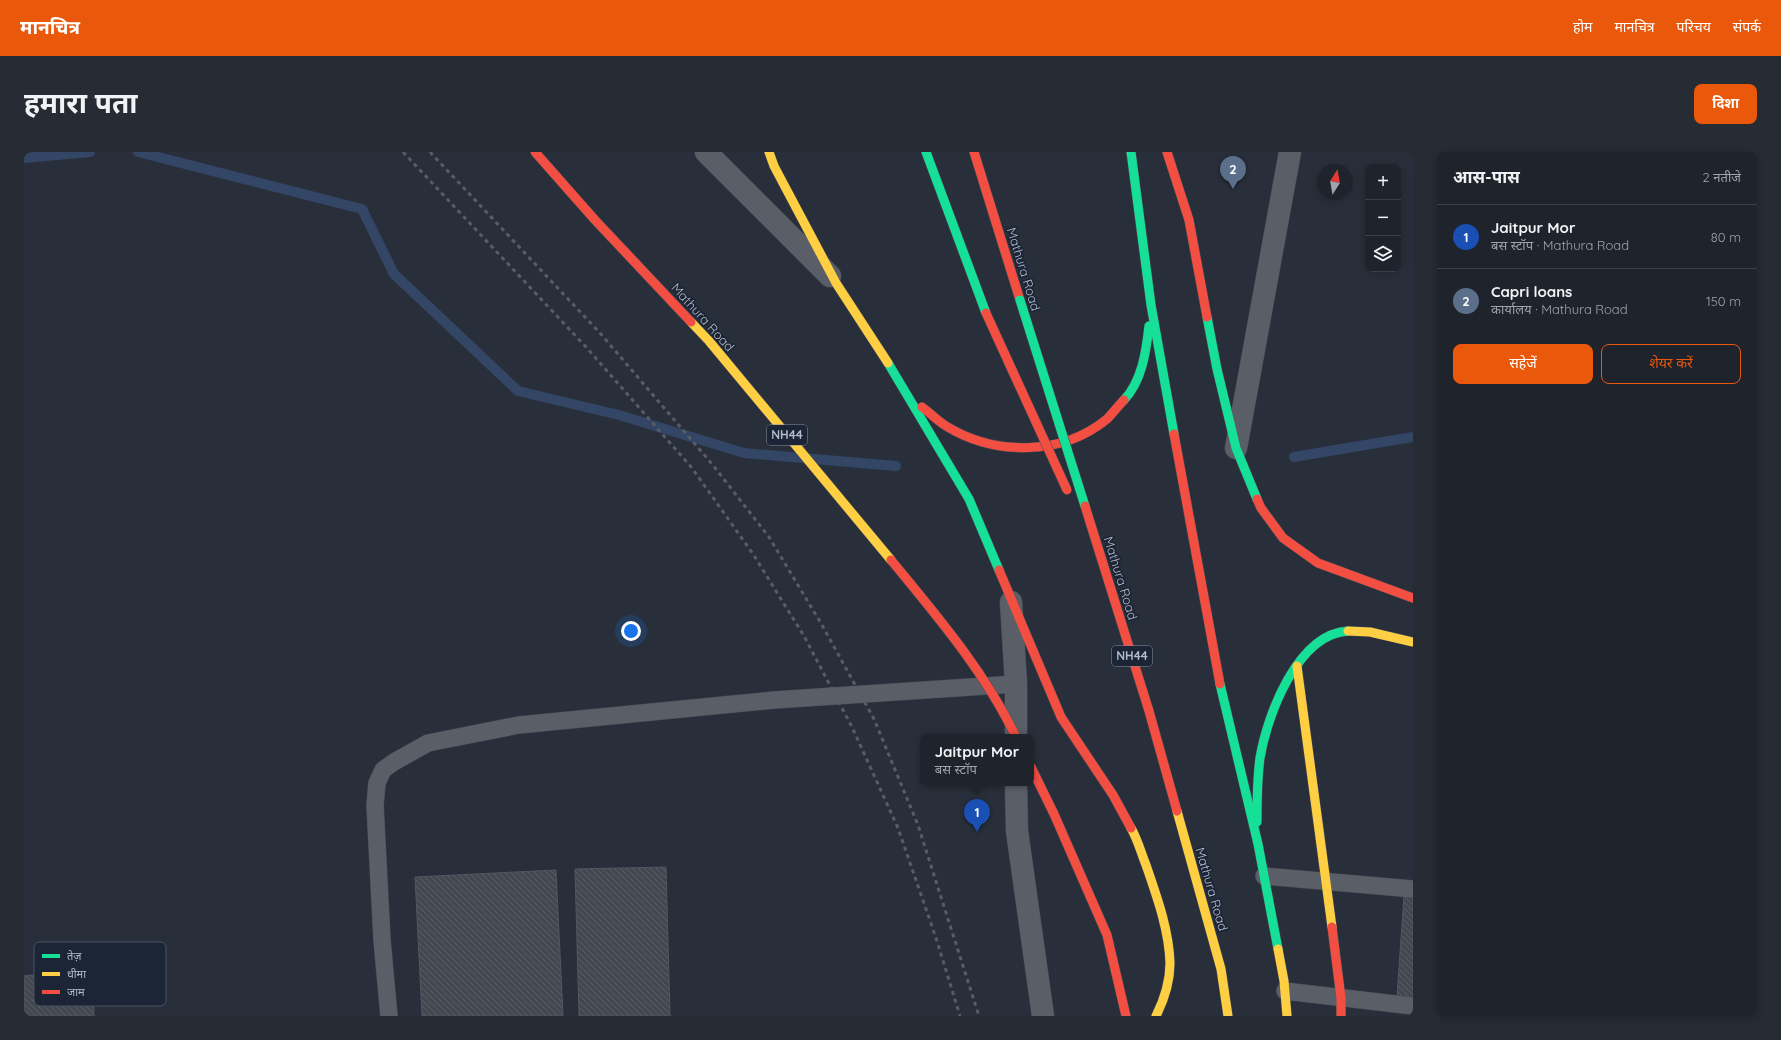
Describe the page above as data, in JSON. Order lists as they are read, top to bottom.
{
  "streets": {
    "main road": ["Mathura Road", "NH44"]
  },
  "legend": ["तेज़", "धीमा", "जाम"],
  "north": "top",
  "page": {
    "header": "मानचित्र",
    "nav": [
      "होम",
      "मानचित्र",
      "परिचय",
      "संपर्क"
    ],
    "buttons": [
      "दिशा",
      ["सहेजें", "शेयर करें"]
    ],
    "title": "हमारा पता",
    "heading": ["आस-पास", "2 नतीजे"],
    "pins": ["2", "1"],
    "map_buttons": ["+", "−"],
    "list": [
      {
        "mark": "1",
        "name": "Jaitpur Mor",
        "note": "बस स्टॉप · Mathura Road",
        "value": "80 m"
      },
      {
        "mark": "2",
        "name": "Capri loans",
        "note": "कार्यालय · Mathura Road",
        "value": "150 m"
      }
    ],
    "popup": ["Jaitpur Mor", "बस स्टॉप"]
  }
}
